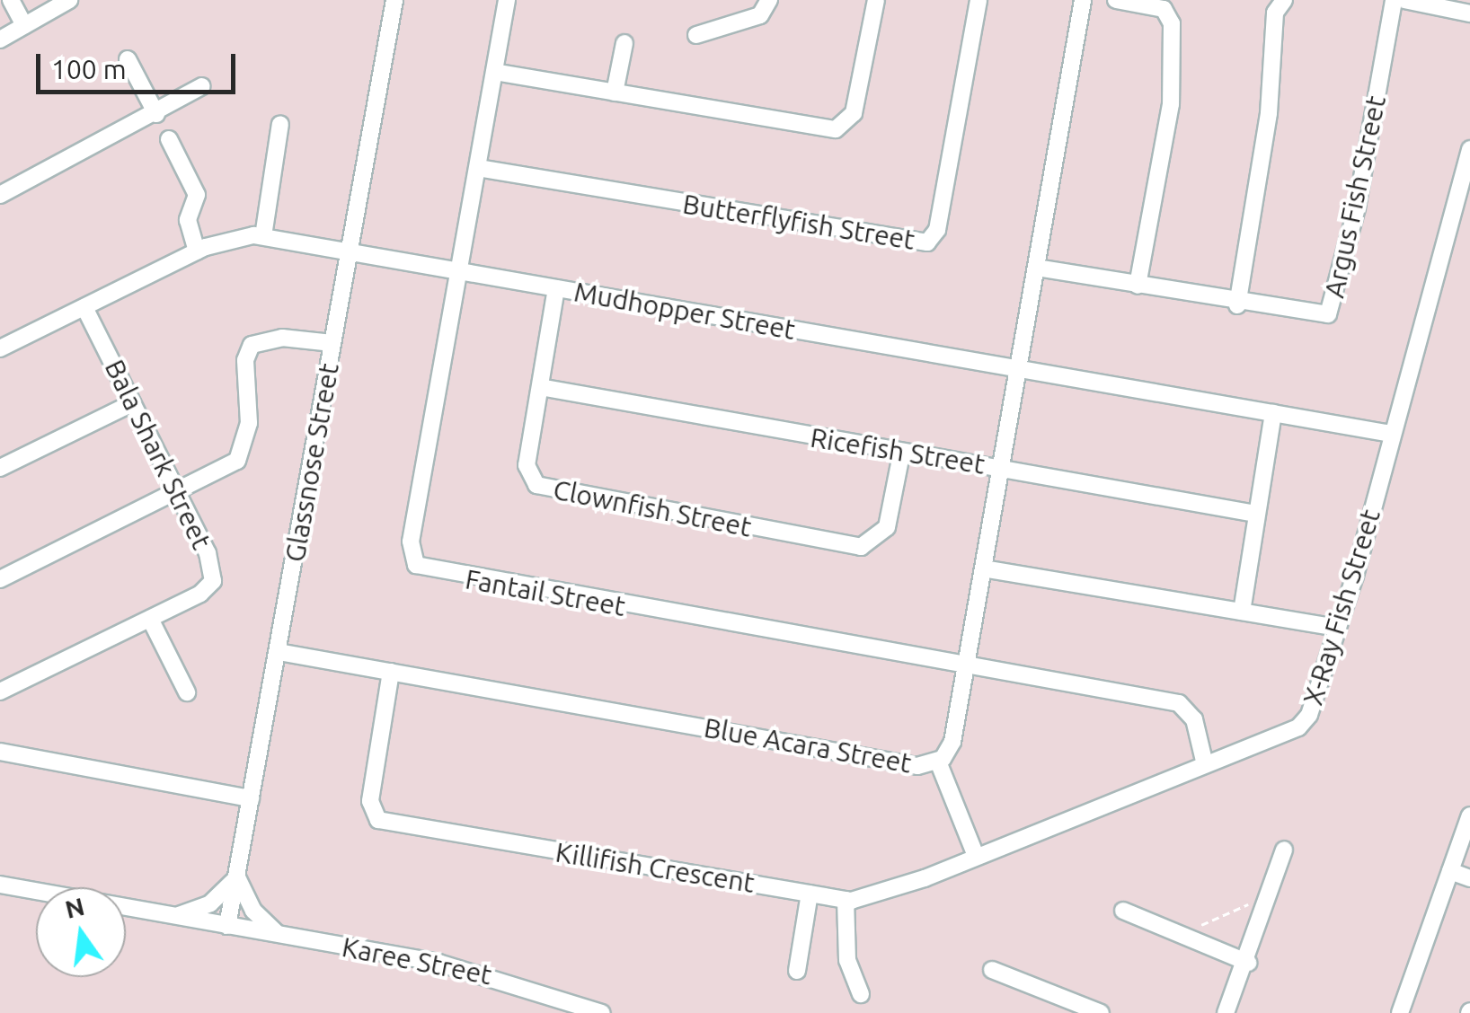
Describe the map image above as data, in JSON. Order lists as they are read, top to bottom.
{
  "streets": {
    "street": [
      "Argus Fish Street",
      "Butterflyfish Street",
      "Mudhopper Street",
      "Ricefish Street",
      "Bala Shark Street",
      "Glassnose Street",
      "Clownfish Street",
      "Fantail Street",
      "X-Ray Fish Street",
      "Blue Acara Street",
      "Killifish Crescent",
      "Karee Street"
    ]
  },
  "crossings": [
    ["Argus Fish Street", "Blue Acara Street"],
    ["Butterflyfish Street", "Fantail Street"],
    ["Mudhopper Street", "Bala Shark Street"],
    ["Mudhopper Street", "Glassnose Street"],
    ["Mudhopper Street", "Clownfish Street"],
    ["Mudhopper Street", "Fantail Street"],
    ["Mudhopper Street", "X-Ray Fish Street"],
    ["Mudhopper Street", "Blue Acara Street"],
    ["Ricefish Street", "Clownfish Street"],
    ["Ricefish Street", "Blue Acara Street"],
    ["Glassnose Street", "Blue Acara Street"],
    ["Glassnose Street", "Karee Street"],
    ["Fantail Street", "X-Ray Fish Street"],
    ["Fantail Street", "Blue Acara Street"],
    ["X-Ray Fish Street", "Killifish Crescent"],
    ["Blue Acara Street", "Killifish Crescent"]
  ],
  "scale_bar": "100 m",
  "north": "top"
}
